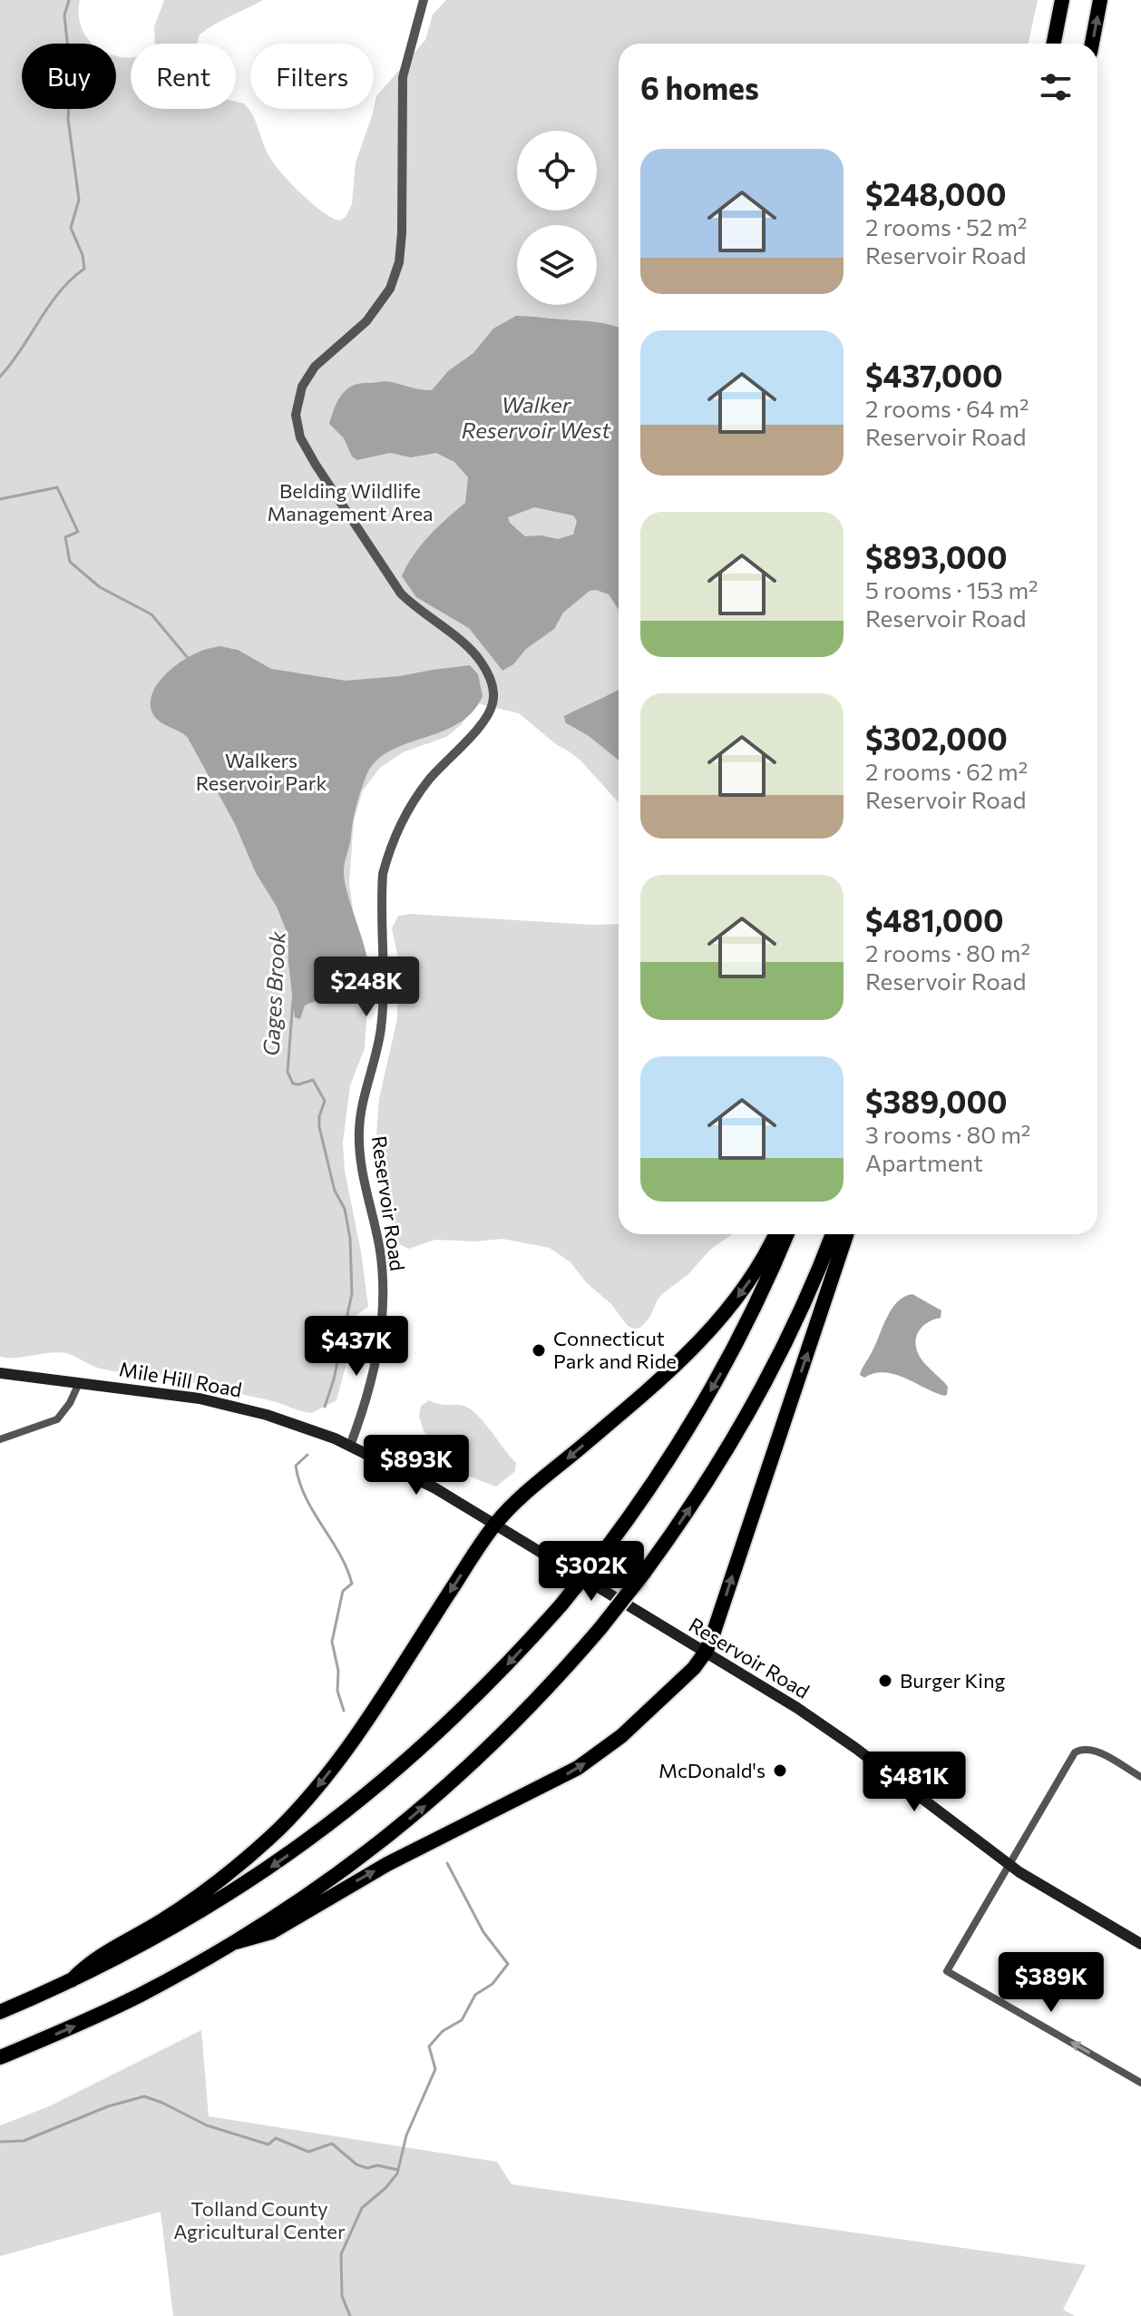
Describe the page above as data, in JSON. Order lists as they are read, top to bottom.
{
  "streets": {
    "main road": ["Reservoir Road", "Mile Hill Road"]
  },
  "crossings": [
    ["Reservoir Road", "Mile Hill Road"]
  ],
  "water": ["Walker Reservoir West", "Gages Brook"],
  "parks": ["Belding Wildlife Management Area", "Walkers Reservoir Park", "Tolland County Agricultural Center"],
  "places": ["Connecticut Park and Ride", "Burger King", "McDonald's"],
  "page": {
    "chip": ["Buy", "Rent", "Filters"],
    "heading": "6 homes",
    "list": [
      {
        "name": "$248,000",
        "note": "2 rooms · 52 m² · Reservoir Road"
      },
      {
        "name": "$437,000",
        "note": "2 rooms · 64 m² · Reservoir Road"
      },
      {
        "name": "$893,000",
        "note": "5 rooms · 153 m² · Reservoir Road"
      },
      {
        "name": "$302,000",
        "note": "2 rooms · 62 m² · Reservoir Road"
      },
      {
        "name": "$481,000",
        "note": "2 rooms · 80 m² · Reservoir Road"
      },
      {
        "name": "$389,000",
        "note": "3 rooms · 80 m² · Apartment"
      }
    ],
    "price": [
      "$248K",
      "$437K",
      "$893K",
      "$302K",
      "$481K",
      "$389K"
    ]
  }
}
